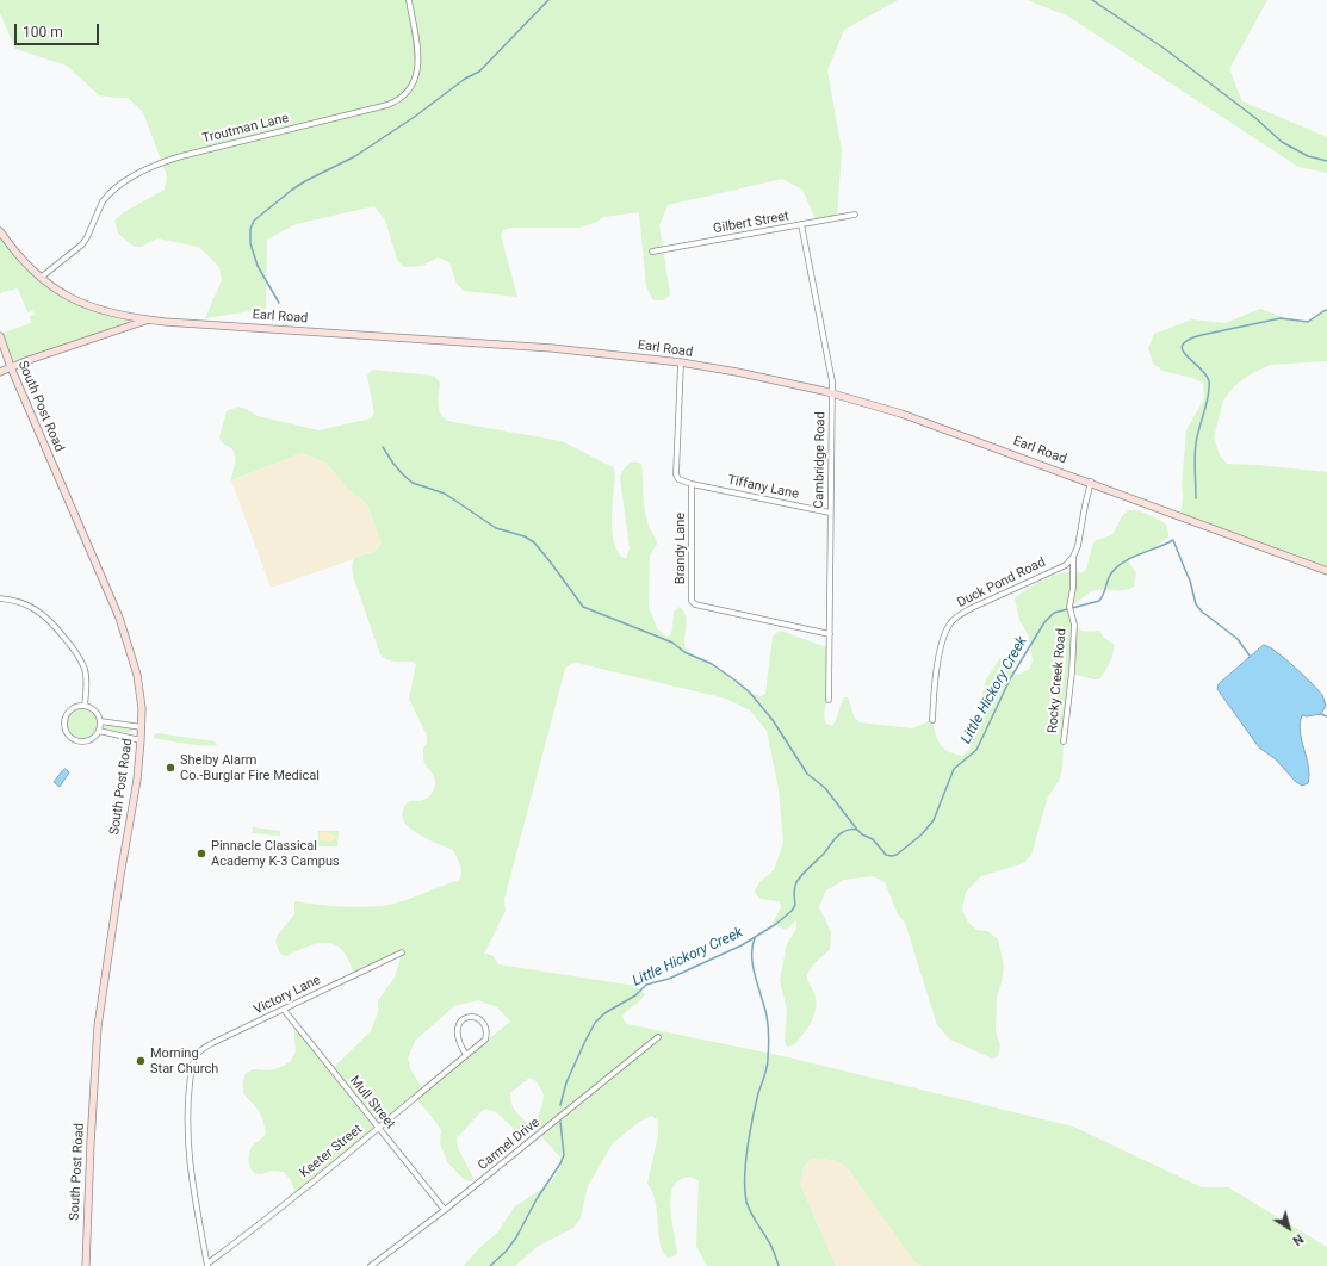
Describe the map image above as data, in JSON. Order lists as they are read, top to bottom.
{
  "streets": {
    "main road": ["Earl Road", "South Post Road"],
    "street": [
      "Troutman Lane",
      "Gilbert Street",
      "Cambridge Road",
      "Tiffany Lane",
      "Brandy Lane",
      "Duck Pond Road",
      "Rocky Creek Road",
      "Victory Lane",
      "Mull Street",
      "Carmel Drive",
      "Keeter Street"
    ]
  },
  "crossings": [
    ["Troutman Lane", "Earl Road"],
    ["Gilbert Street", "Cambridge Road"],
    ["Earl Road", "Cambridge Road"],
    ["Earl Road", "Rocky Creek Road"],
    ["Cambridge Road", "Tiffany Lane"],
    ["Cambridge Road", "Brandy Lane"],
    ["Tiffany Lane", "Brandy Lane"],
    ["Duck Pond Road", "Rocky Creek Road"],
    ["Victory Lane", "Mull Street"],
    ["Victory Lane", "Keeter Street"],
    ["Mull Street", "Carmel Drive"],
    ["Mull Street", "Keeter Street"]
  ],
  "water": ["Little Hickory Creek"],
  "places": ["Shelby Alarm Co.-Burglar Fire Medical", "Pinnacle Classical Academy K-3 Campus", "Morning Star Church"],
  "scale_bar": "100 m",
  "north": "bottom right"
}
